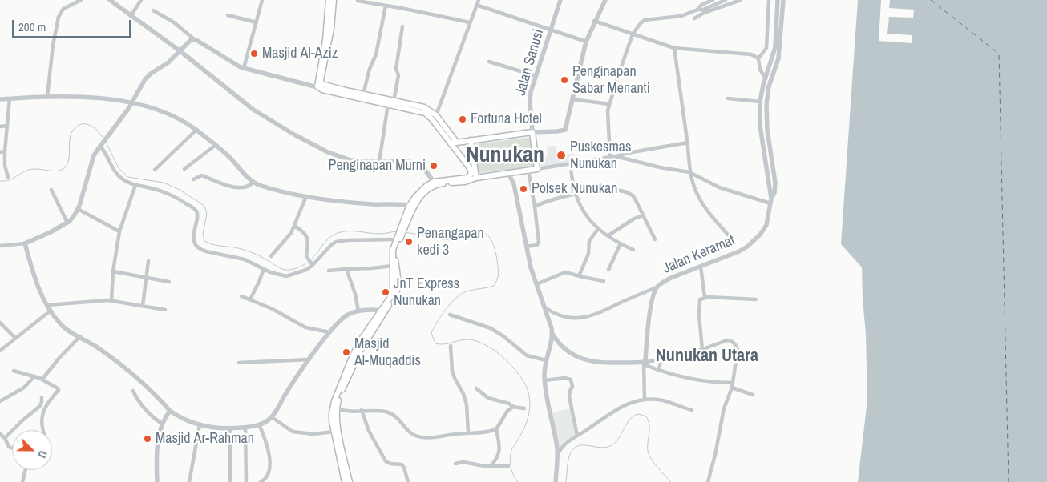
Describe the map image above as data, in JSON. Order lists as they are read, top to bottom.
{
  "streets": {
    "street": ["Jalan Sanusi", "Jalan Keramat"]
  },
  "districts": ["Nunukan", "Nunukan Utara"],
  "places": [
    "Masjid Al-Aziz",
    "Penginapan Sabar Menanti",
    "Fortuna Hotel",
    "Puskesmas Nunukan",
    "Penginapan Murni",
    "Polsek Nunukan",
    "Penangapan kedi 3",
    "JnT Express Nunukan",
    "Masjid Al-Muqaddis",
    "Masjid Ar-Rahman"
  ],
  "scale_bar": "200 m",
  "north": "bottom right"
}
